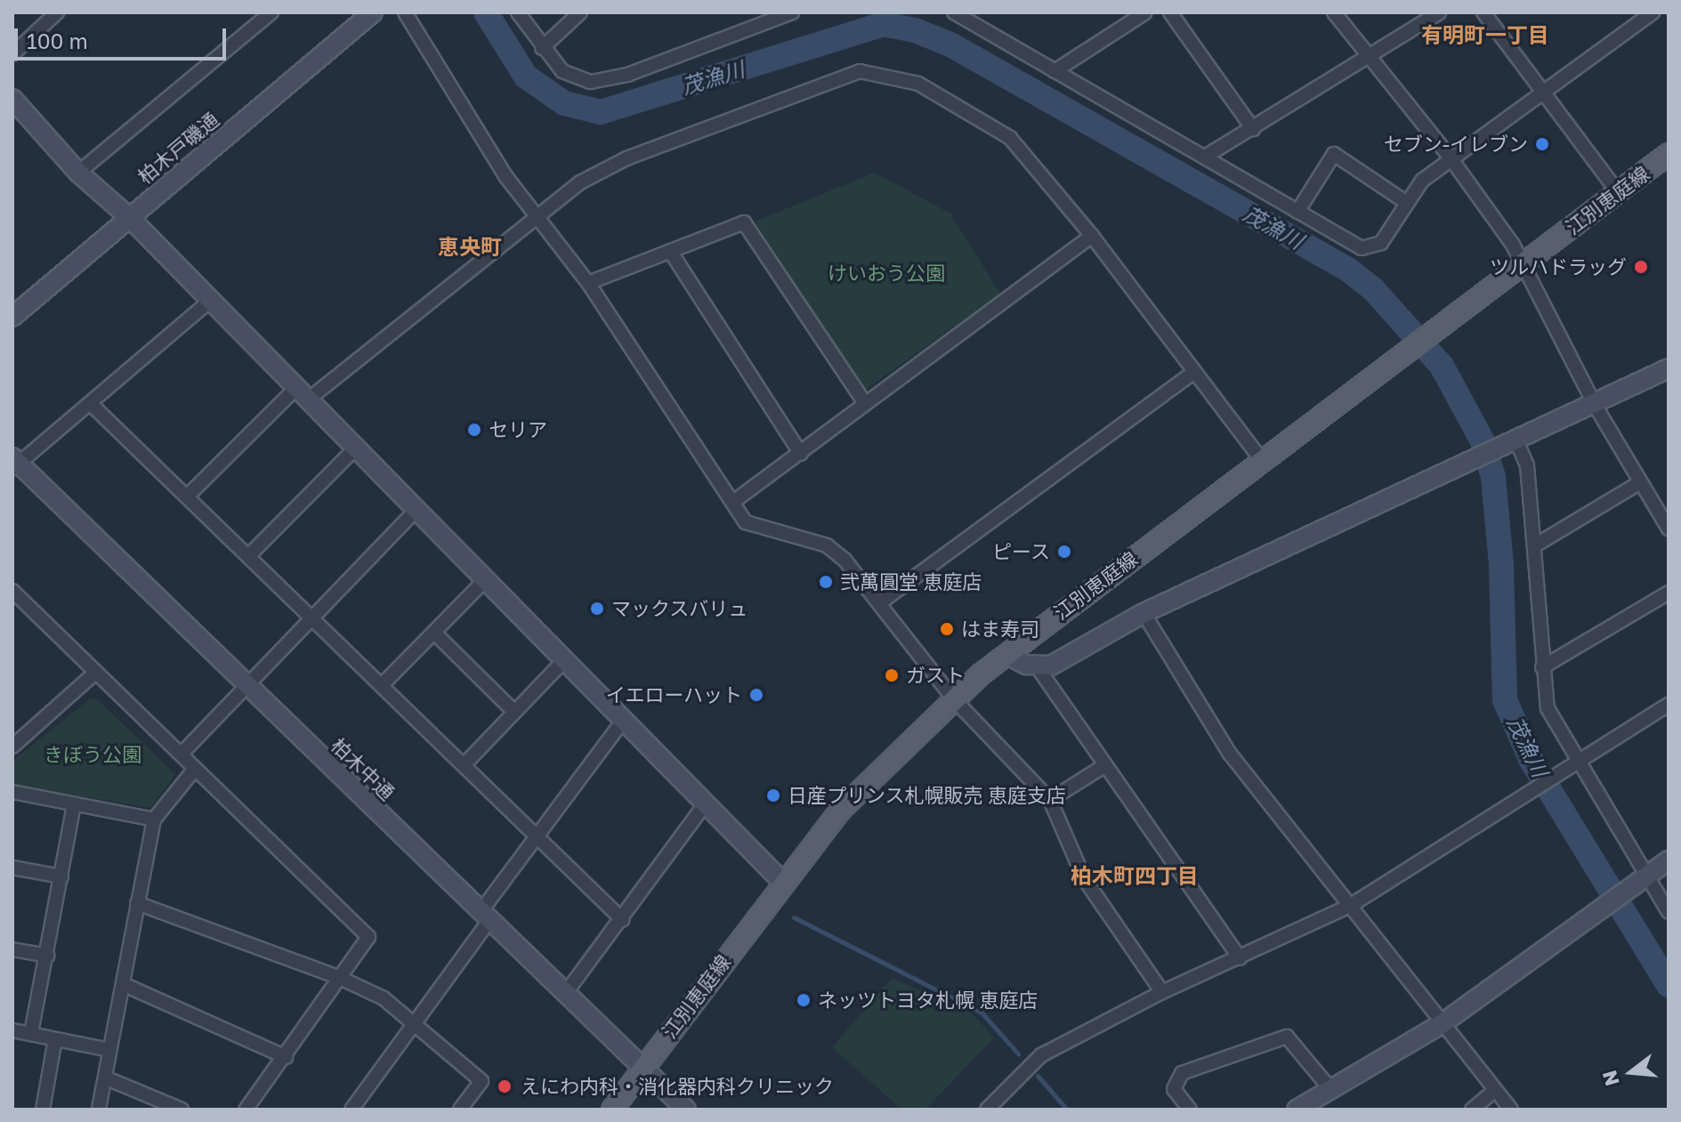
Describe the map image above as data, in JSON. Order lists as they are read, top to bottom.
{
  "streets": {
    "main road": ["江別恵庭線"],
    "street": ["柏木戸磯通", "柏木中通"]
  },
  "crossings": [
    ["江別恵庭線", "柏木中通"]
  ],
  "districts": ["有明町一丁目", "恵央町", "柏木町四丁目"],
  "water": ["茂漁川"],
  "parks": ["けいおう公園", "きぼう公園"],
  "places": [
    "セブン-イレブン",
    "ツルハドラッグ",
    "セリア",
    "ピース",
    "弐萬圓堂 恵庭店",
    "マックスバリュ",
    "はま寿司",
    "ガスト",
    "イエローハット",
    "日産プリンス札幌販売 恵庭支店",
    "ネッツトヨタ札幌 恵庭店",
    "えにわ内科・消化器内科クリニック"
  ],
  "scale_bar": "100 m",
  "north": "left"
}
